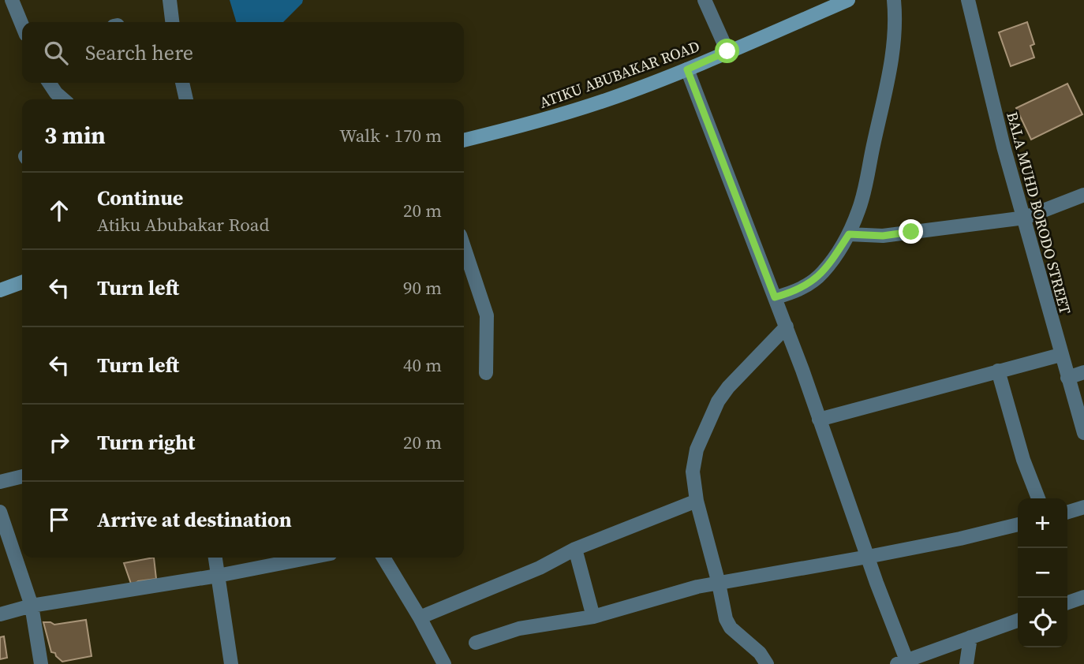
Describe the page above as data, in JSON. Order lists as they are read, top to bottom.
{
  "streets": {
    "street": ["ATIKU ABUBAKAR ROAD", "BALA MUHD BORODO STREET"]
  },
  "page": {
    "search": "Search here",
    "heading": ["3 min", "Walk · 170 m"],
    "list": [
      ["Continue", "Atiku Abubakar Road", "20 m"],
      ["Turn left", "90 m"],
      ["Turn left", "40 m"],
      ["Turn right", "20 m"],
      "Arrive at destination"
    ],
    "map_buttons": ["+", "−"]
  }
}
